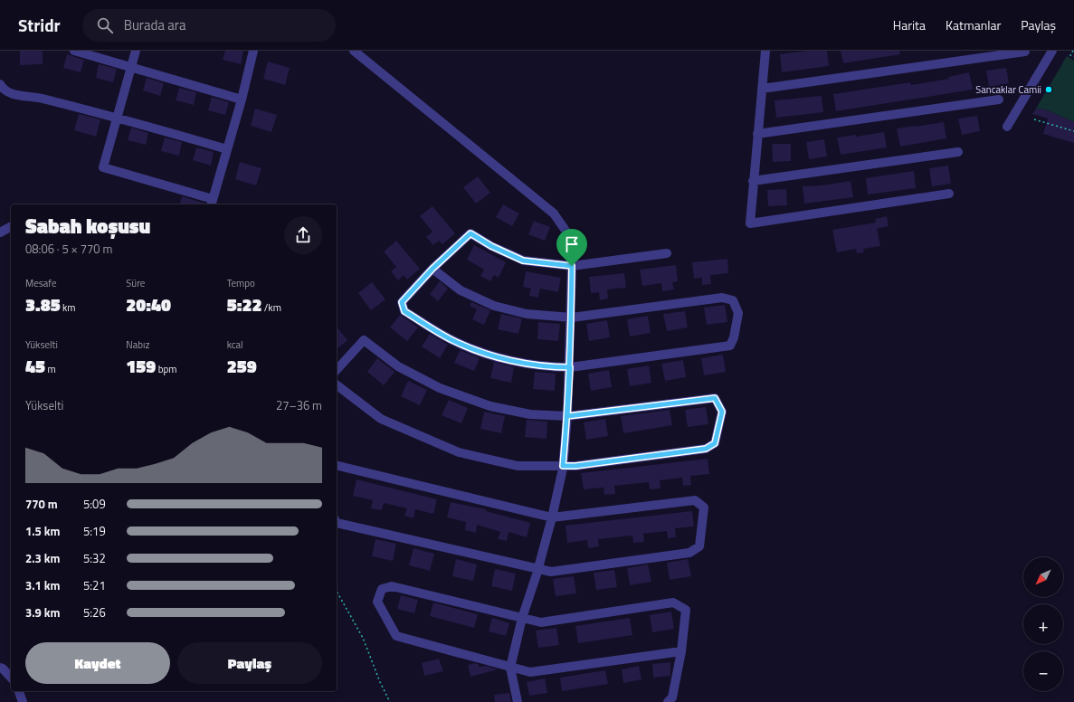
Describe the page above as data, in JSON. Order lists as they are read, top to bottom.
{
  "places": ["Sancaklar Camii"],
  "north": "bottom left",
  "page": {
    "header": "Stridr",
    "search": "Burada ara",
    "nav": ["Harita", "Katmanlar", "Paylaş"],
    "heading": ["Sabah koşusu", "08:06 · 5 × 770 m"],
    "stats": [
      ["Mesafe", "3.85 km"],
      ["Süre", "20:40"],
      ["Tempo", "5:22 /km"],
      ["Yükselti", "45 m"],
      ["Nabız", "159 bpm"],
      ["kcal", "259"]
    ],
    "chart": ["Yükselti", "27–36 m"],
    "list": [
      {
        "name": "770 m",
        "note": "5:09"
      },
      {
        "name": "1.5 km",
        "note": "5:19"
      },
      {
        "name": "2.3 km",
        "note": "5:32"
      },
      {
        "name": "3.1 km",
        "note": "5:21"
      },
      {
        "name": "3.9 km",
        "note": "5:26"
      }
    ],
    "map_buttons": ["+", "−"],
    "buttons": ["Kaydet", "Paylaş"]
  }
}
